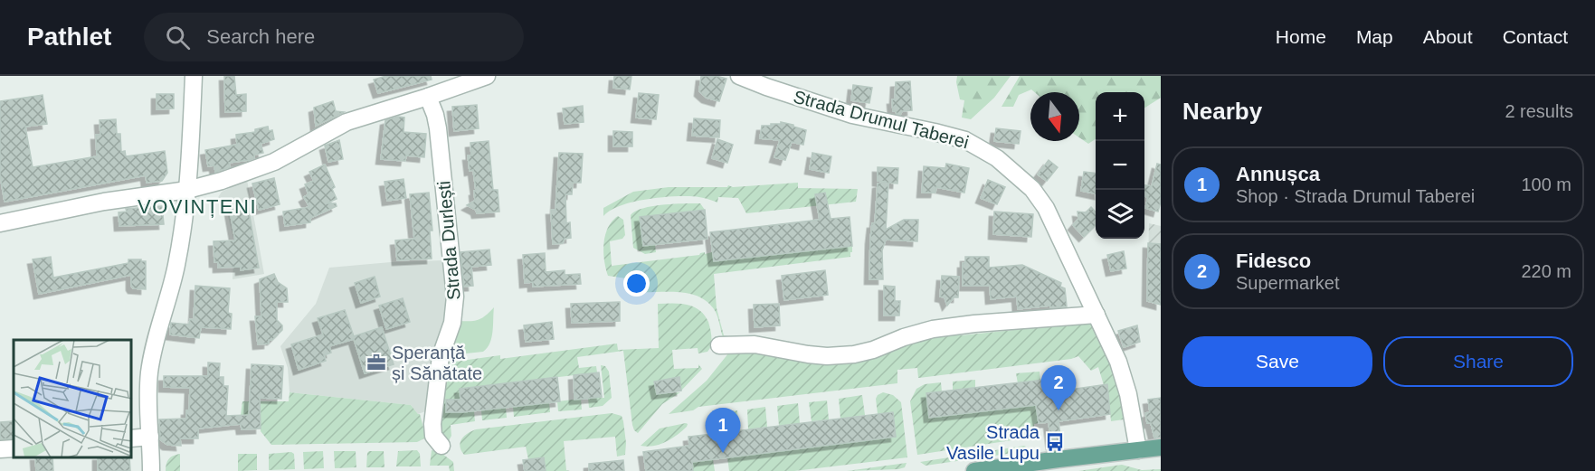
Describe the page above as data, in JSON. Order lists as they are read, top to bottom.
{
  "streets": {
    "street": ["Strada Drumul Taberei", "Strada Durlești"]
  },
  "districts": ["VOVINȚENI"],
  "places": {
    "office": ["Speranță și Sănătate"],
    "bus stop": ["Strada Vasile Lupu"]
  },
  "north": "bottom",
  "page": {
    "header": "Pathlet",
    "search": "Search here",
    "nav": [
      "Home",
      "Map",
      "About",
      "Contact"
    ],
    "heading": ["Nearby", "2 results"],
    "map_buttons": ["+", "−"],
    "list": [
      {
        "mark": "1",
        "name": "Annușca",
        "note": "Shop · Strada Drumul Taberei",
        "value": "100 m"
      },
      {
        "mark": "2",
        "name": "Fidesco",
        "note": "Supermarket",
        "value": "220 m"
      }
    ],
    "buttons": ["Save", "Share"],
    "pins": ["2", "1"]
  }
}
